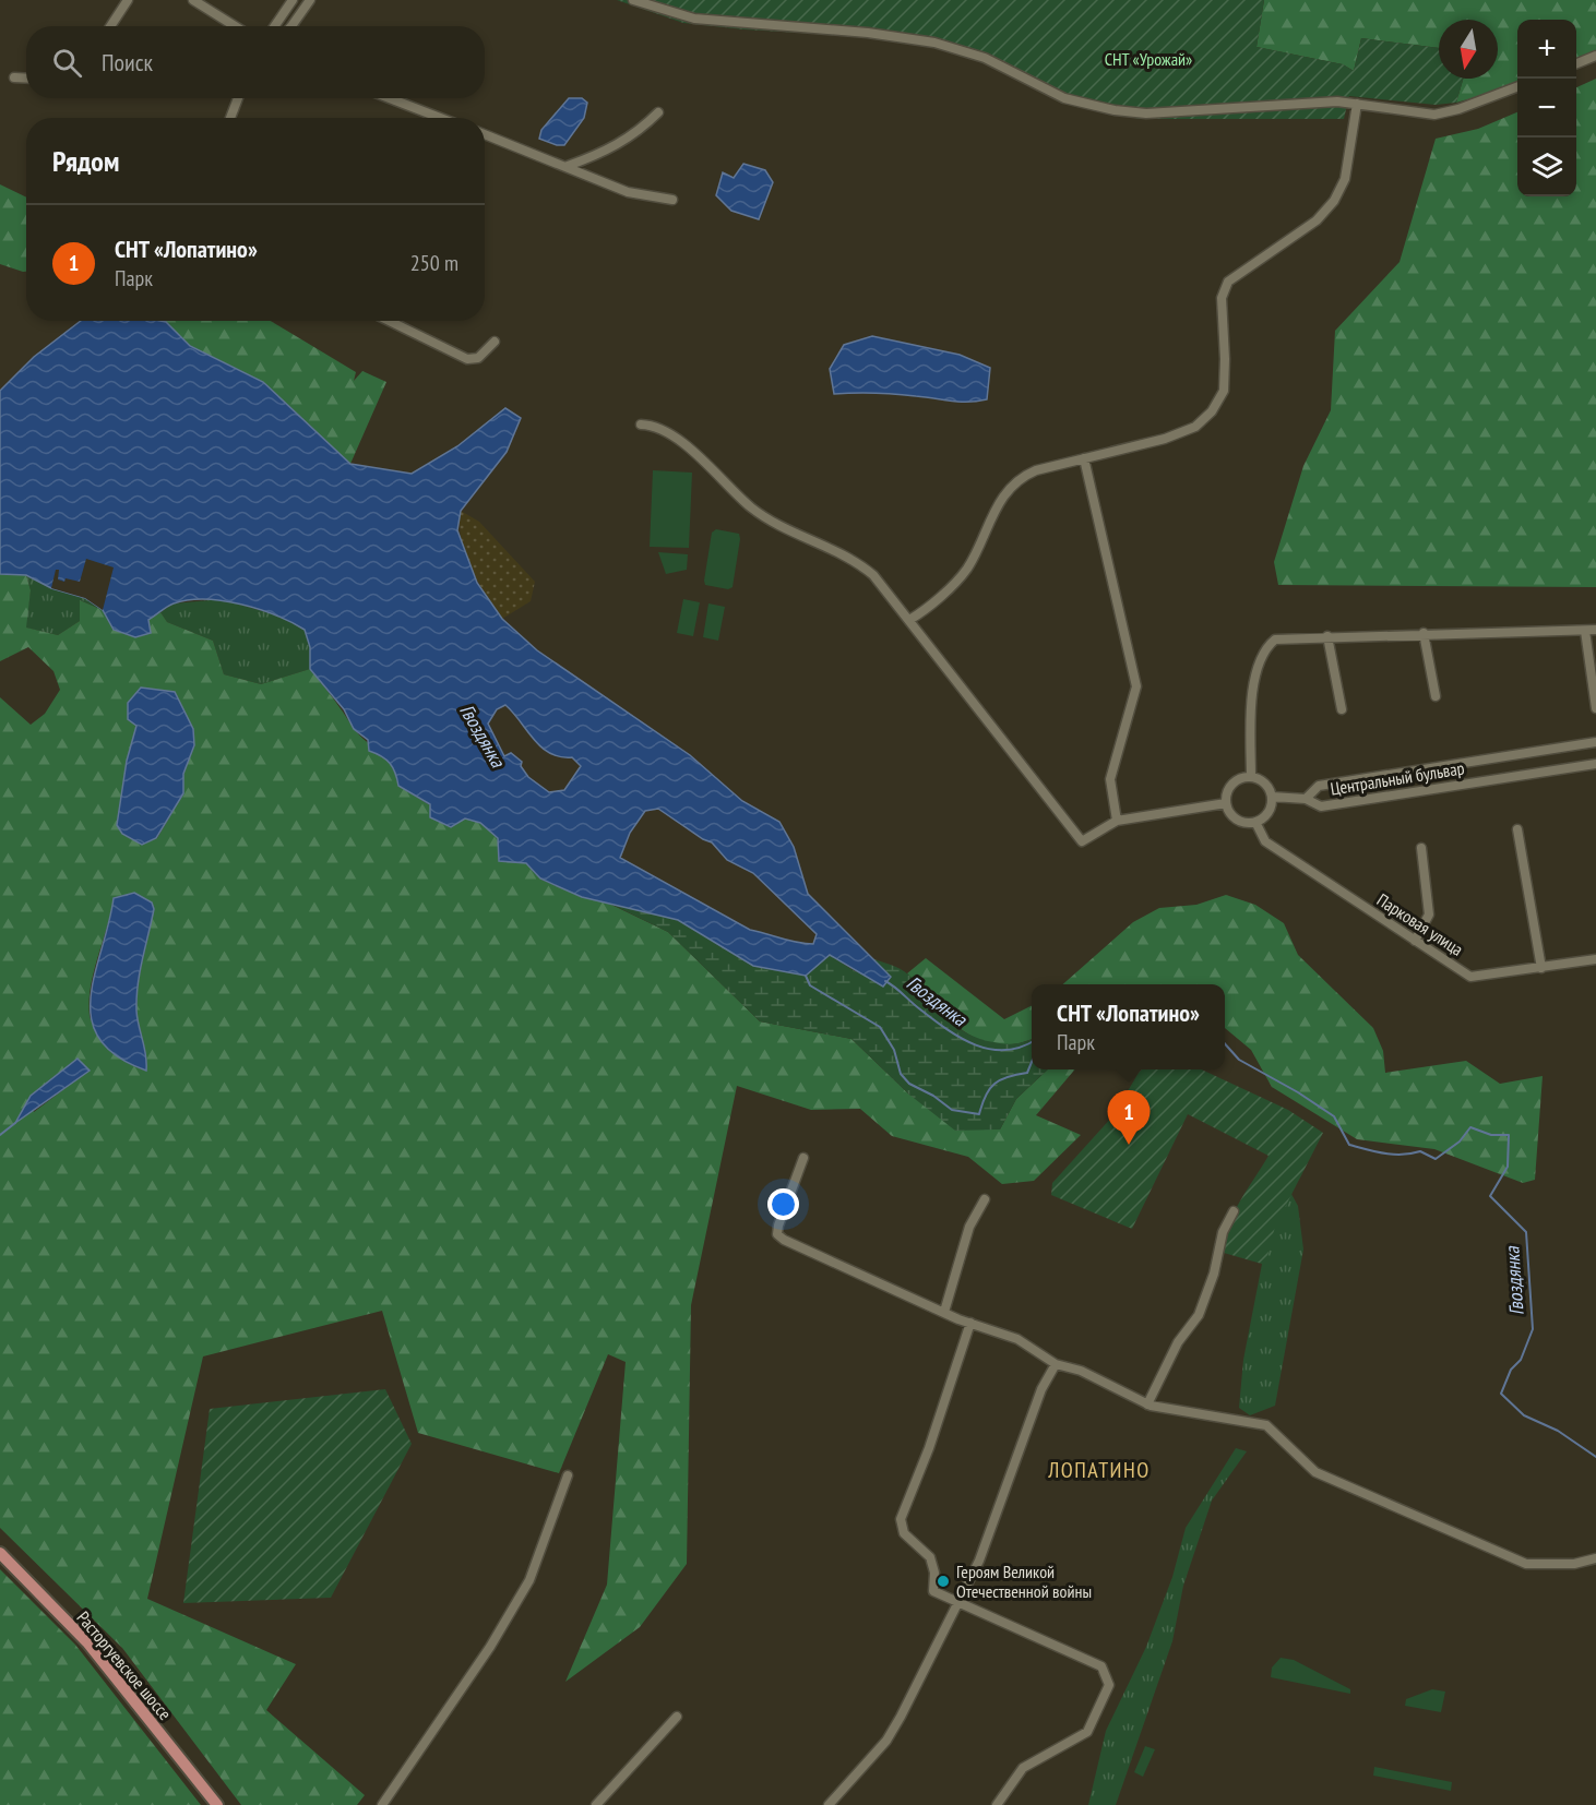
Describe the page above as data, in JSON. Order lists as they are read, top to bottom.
{
  "streets": {
    "main road": ["Расторгуевское шоссе"],
    "street": ["Центральный бульвар", "Парковая улица"]
  },
  "districts": ["ЛОПАТИНО"],
  "water": ["Гвоздянка"],
  "parks": ["СНТ «Урожай»"],
  "places": ["Героям Великой Отечественной войны"],
  "north": "bottom",
  "page": {
    "map_buttons": ["+", "−"],
    "search": "Поиск",
    "heading": "Рядом",
    "list": [
      {
        "mark": "1",
        "name": "СНТ «Лопатино»",
        "note": "Парк",
        "value": "250 m"
      }
    ],
    "popup": ["СНТ «Лопатино»", "Парк"],
    "pins": "1"
  }
}
